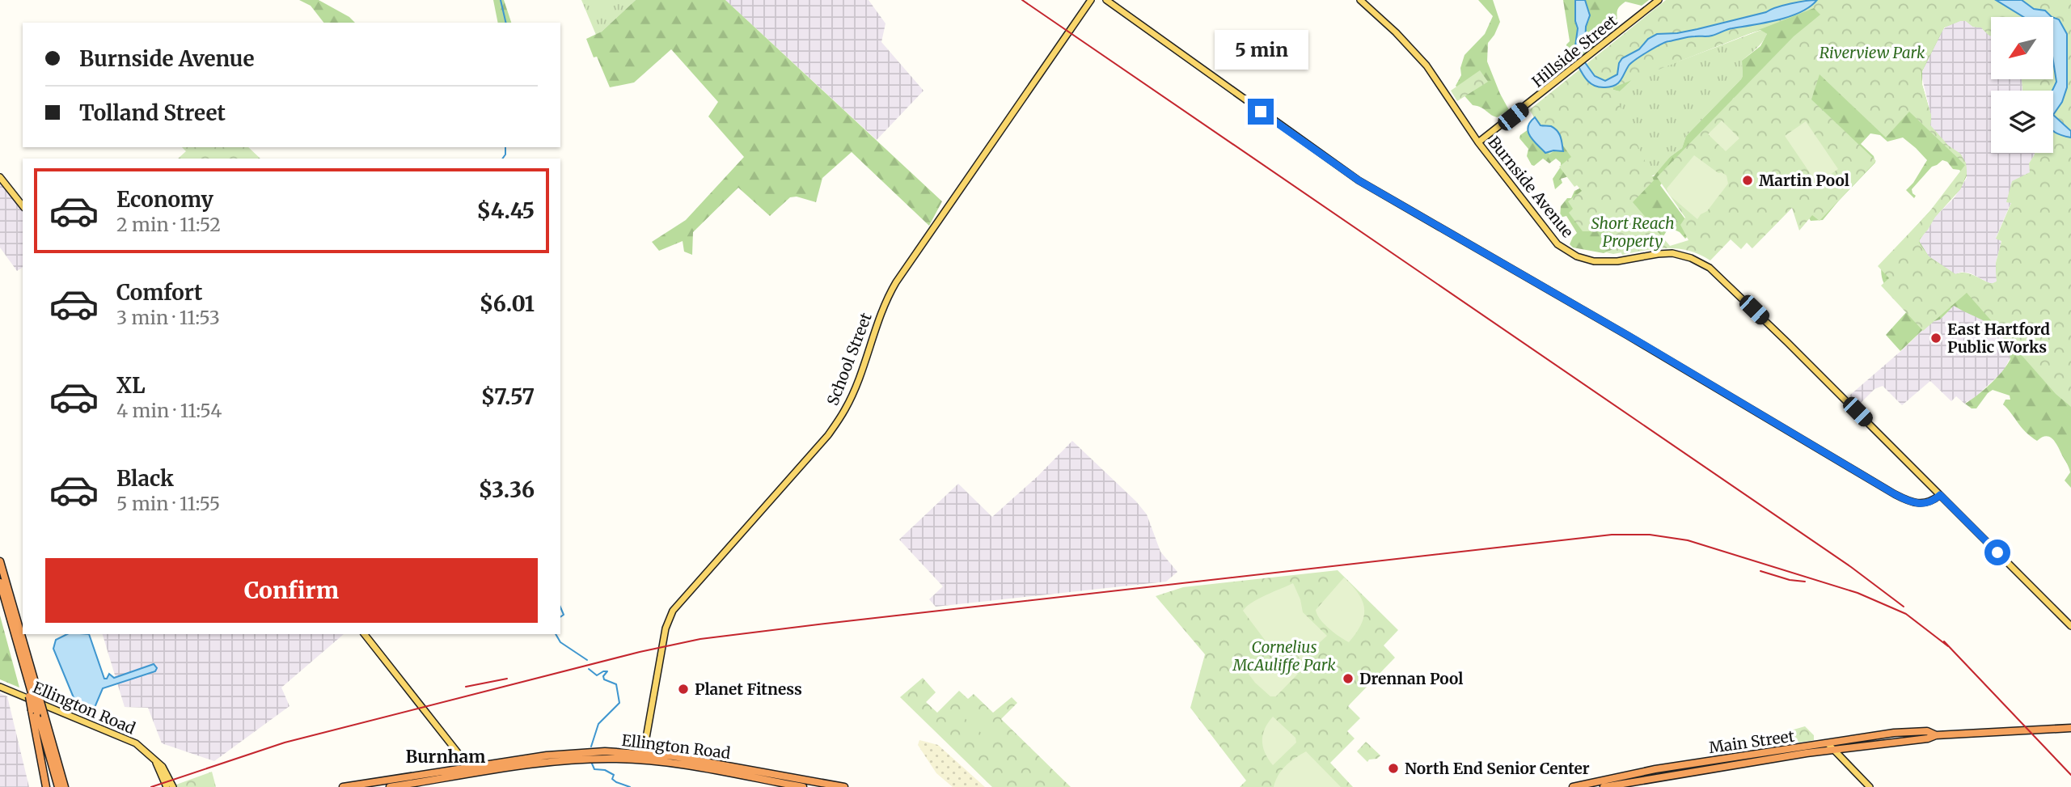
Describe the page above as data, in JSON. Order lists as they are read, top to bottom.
{
  "streets": {
    "highway": ["Ellington Road", "Main Street"],
    "main road": ["Hillside Street", "Burnside Avenue", "School Street"]
  },
  "crossings": [
    ["Hillside Street", "Burnside Avenue"],
    ["School Street", "Ellington Road"]
  ],
  "districts": ["Burnham"],
  "parks": ["Riverview Park", "Short Reach Property", "Cornelius McAuliffe Park"],
  "places": [
    "Martin Pool",
    "East Hartford Public Works",
    "Drennan Pool",
    "Planet Fitness",
    "North End Senior Center"
  ],
  "north": "bottom left",
  "page": {
    "banner": ["Burnside Avenue", "Tolland Street"],
    "bubble": "5 min",
    "list": [
      {
        "name": "Economy",
        "note": "2 min · 11:52",
        "value": "$4.45"
      },
      {
        "name": "Comfort",
        "note": "3 min · 11:53",
        "value": "$6.01"
      },
      {
        "name": "XL",
        "note": "4 min · 11:54",
        "value": "$7.57"
      },
      {
        "name": "Black",
        "note": "5 min · 11:55",
        "value": "$3.36"
      }
    ],
    "buttons": "Confirm"
  }
}
